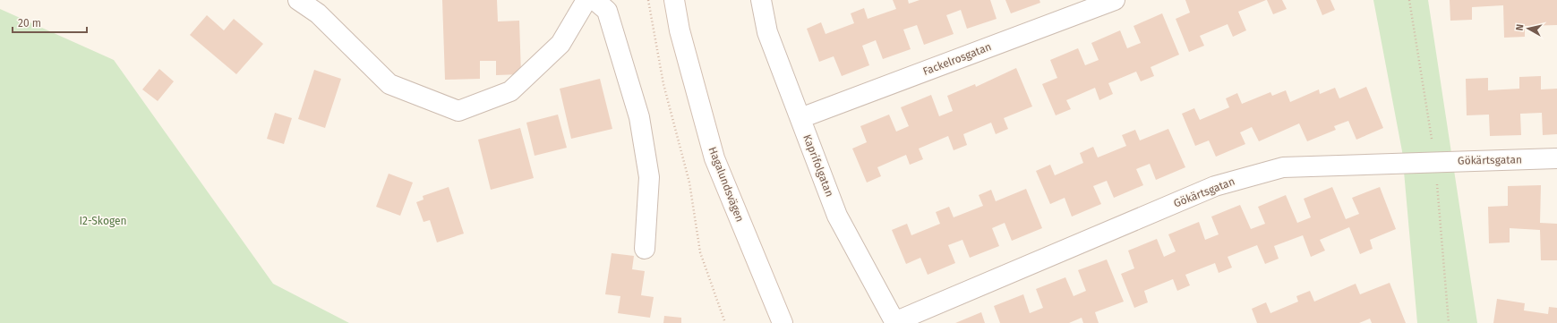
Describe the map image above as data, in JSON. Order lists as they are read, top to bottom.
{
  "streets": {
    "street": [
      "Fackelrosgatan",
      "Gökärtsgatan",
      "Kaprifolgatan",
      "Hagalundsvägen"
    ]
  },
  "crossings": [
    ["Fackelrosgatan", "Kaprifolgatan"],
    ["Gökärtsgatan", "Kaprifolgatan"]
  ],
  "parks": ["I2-Skogen"],
  "scale_bar": "20 m",
  "north": "left"
}
